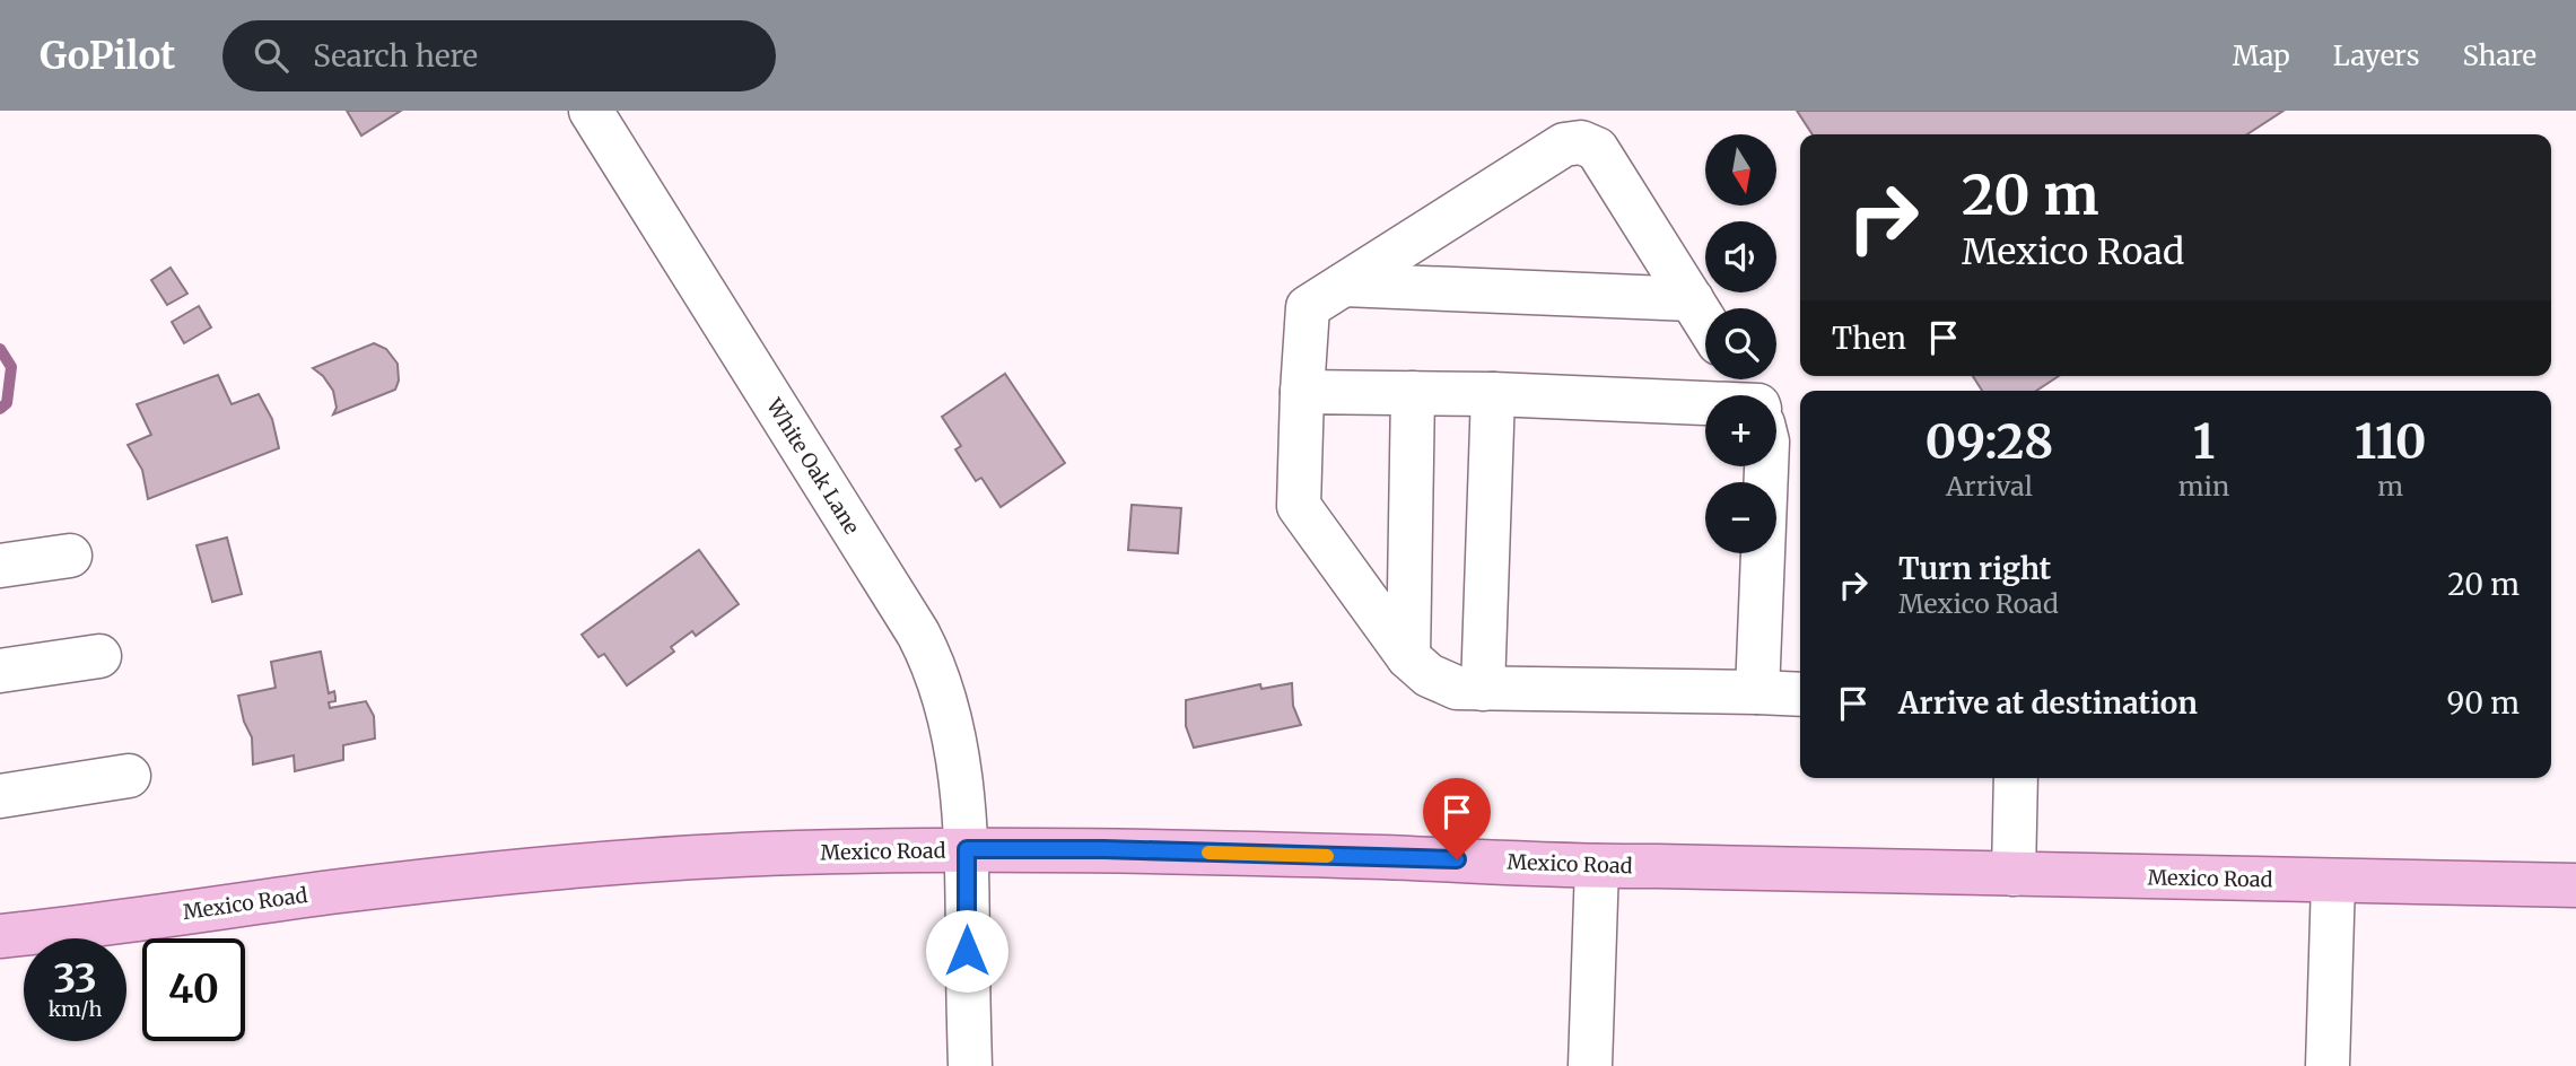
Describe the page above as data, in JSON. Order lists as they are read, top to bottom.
{
  "streets": {
    "main road": ["Mexico Road"],
    "street": ["White Oak Lane"]
  },
  "crossings": [
    ["White Oak Lane", "Mexico Road"]
  ],
  "north": "bottom",
  "page": {
    "header": "GoPilot",
    "search": "Search here",
    "nav": ["Map", "Layers", "Share"],
    "map_buttons": ["+", "−"],
    "turn": ["20 m", "Mexico Road"],
    "then": "Then",
    "eta": [
      "09:28",
      "Arrival",
      "1",
      "min",
      "110",
      "m"
    ],
    "list": [
      {
        "name": "Turn right",
        "note": "Mexico Road",
        "value": "20 m"
      },
      {
        "name": "Arrive at destination",
        "value": "90 m"
      }
    ],
    "speed": "33 km/h",
    "limit": "40"
  }
}
